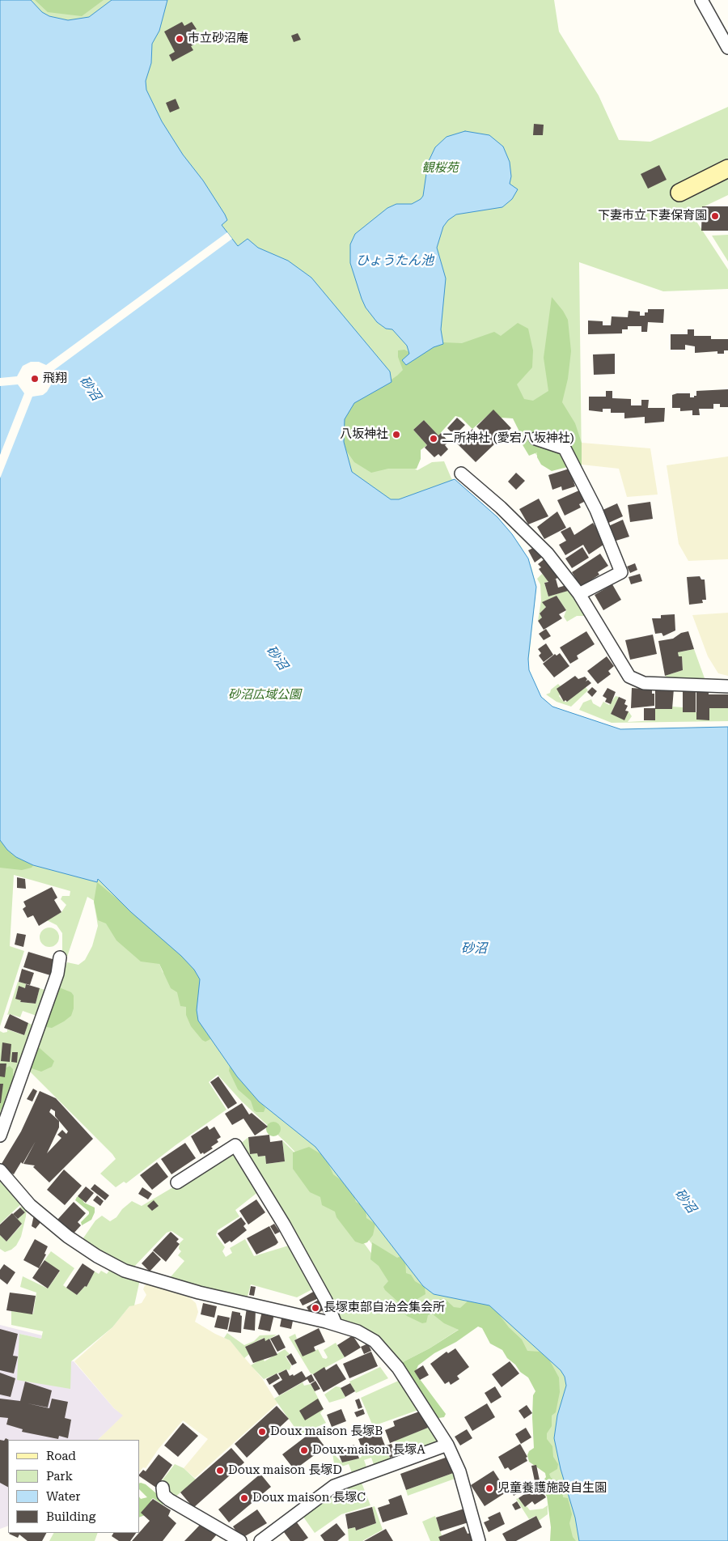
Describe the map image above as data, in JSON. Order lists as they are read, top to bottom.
{
  "water": ["ひょうたん池", "砂沼"],
  "parks": ["観桜苑", "砂沼広域公園"],
  "places": [
    "市立砂沼庵",
    "下妻市立下妻保育園",
    "飛翔",
    "八坂神社",
    "二所神社 (愛宕八坂神社)",
    "長塚東部自治会集会所",
    "Doux maison 長塚B",
    "Doux maison 長塚A",
    "Doux maison 長塚D",
    "児童養護施設自生園",
    "Doux maison 長塚C"
  ],
  "legend": [
    "Road",
    "Park",
    "Water",
    "Building"
  ]
}
